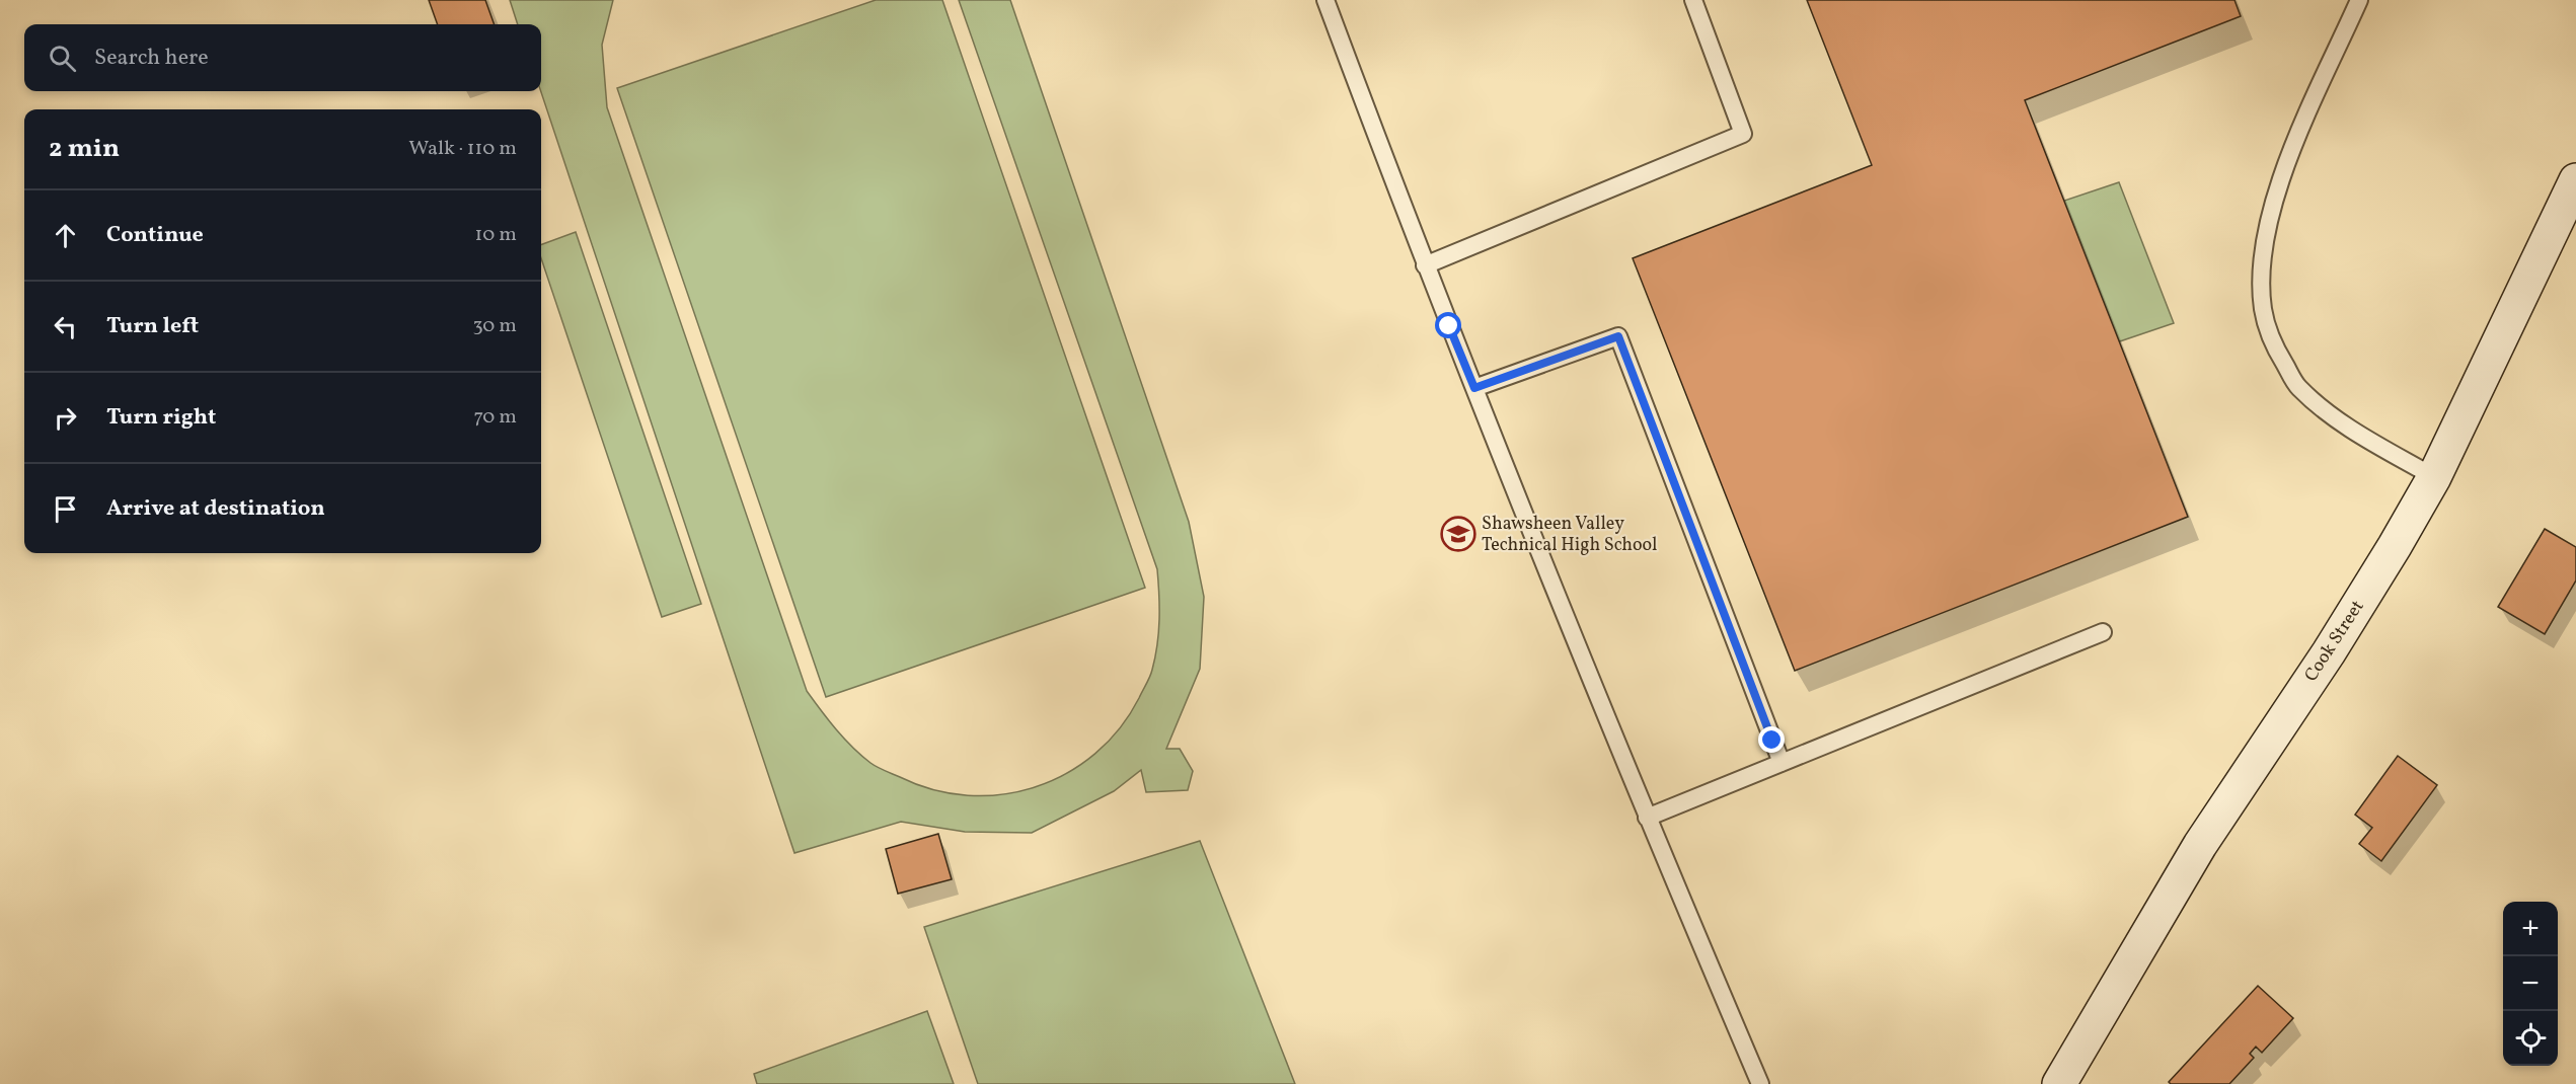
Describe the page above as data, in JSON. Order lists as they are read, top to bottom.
{
  "streets": {
    "street": ["Cook Street"]
  },
  "places": {
    "school or university": ["Shawsheen Valley Technical High School"]
  },
  "page": {
    "search": "Search here",
    "heading": ["2 min", "Walk · 110 m"],
    "list": [
      ["Continue", "10 m"],
      ["Turn left", "30 m"],
      ["Turn right", "70 m"],
      "Arrive at destination"
    ],
    "map_buttons": ["+", "−"]
  }
}
